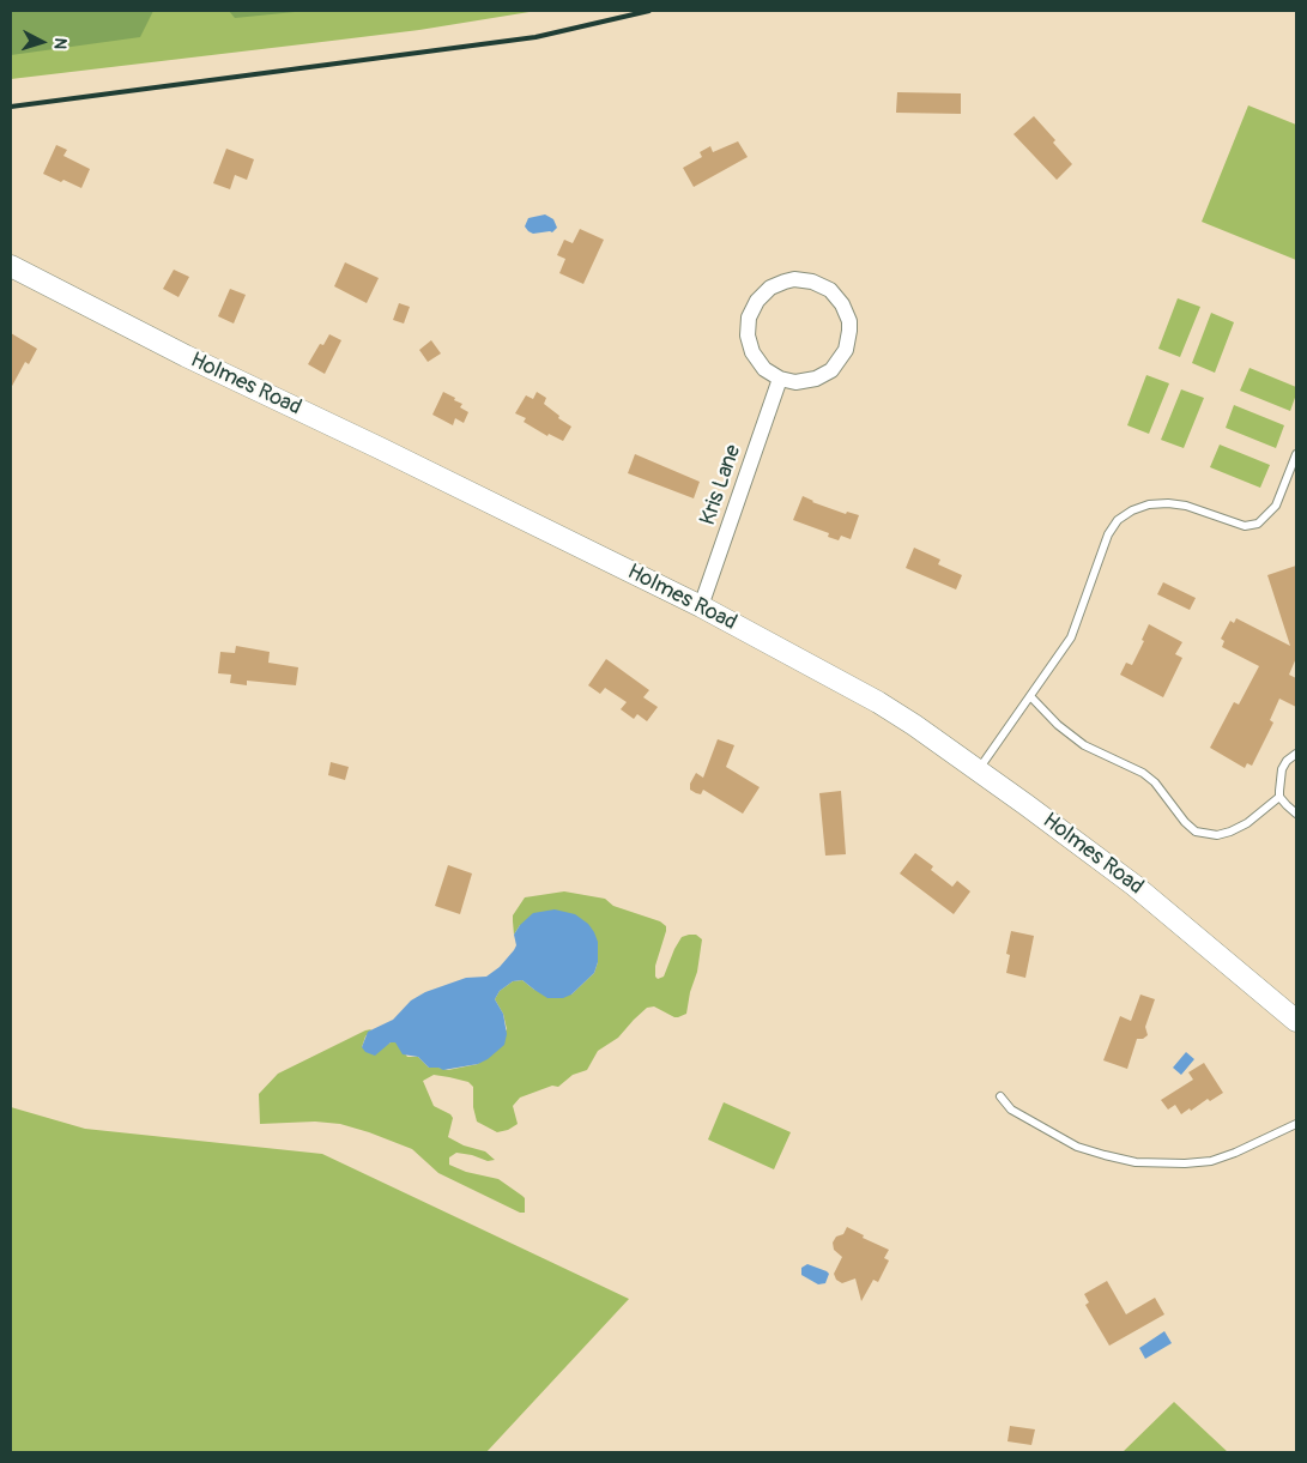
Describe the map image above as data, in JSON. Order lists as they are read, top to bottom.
{
  "streets": {
    "street": ["Holmes Road", "Kris Lane"]
  },
  "crossings": [
    ["Holmes Road", "Kris Lane"]
  ],
  "north": "right"
}
